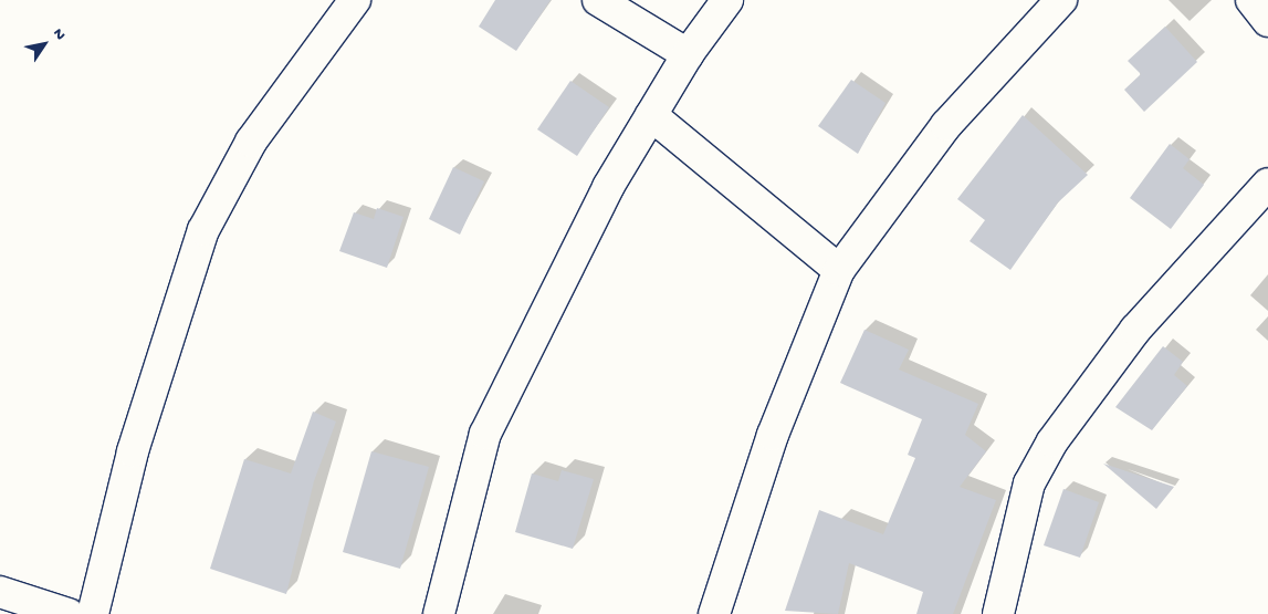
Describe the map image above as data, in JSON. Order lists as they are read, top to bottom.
{
  "north": "top right"
}
